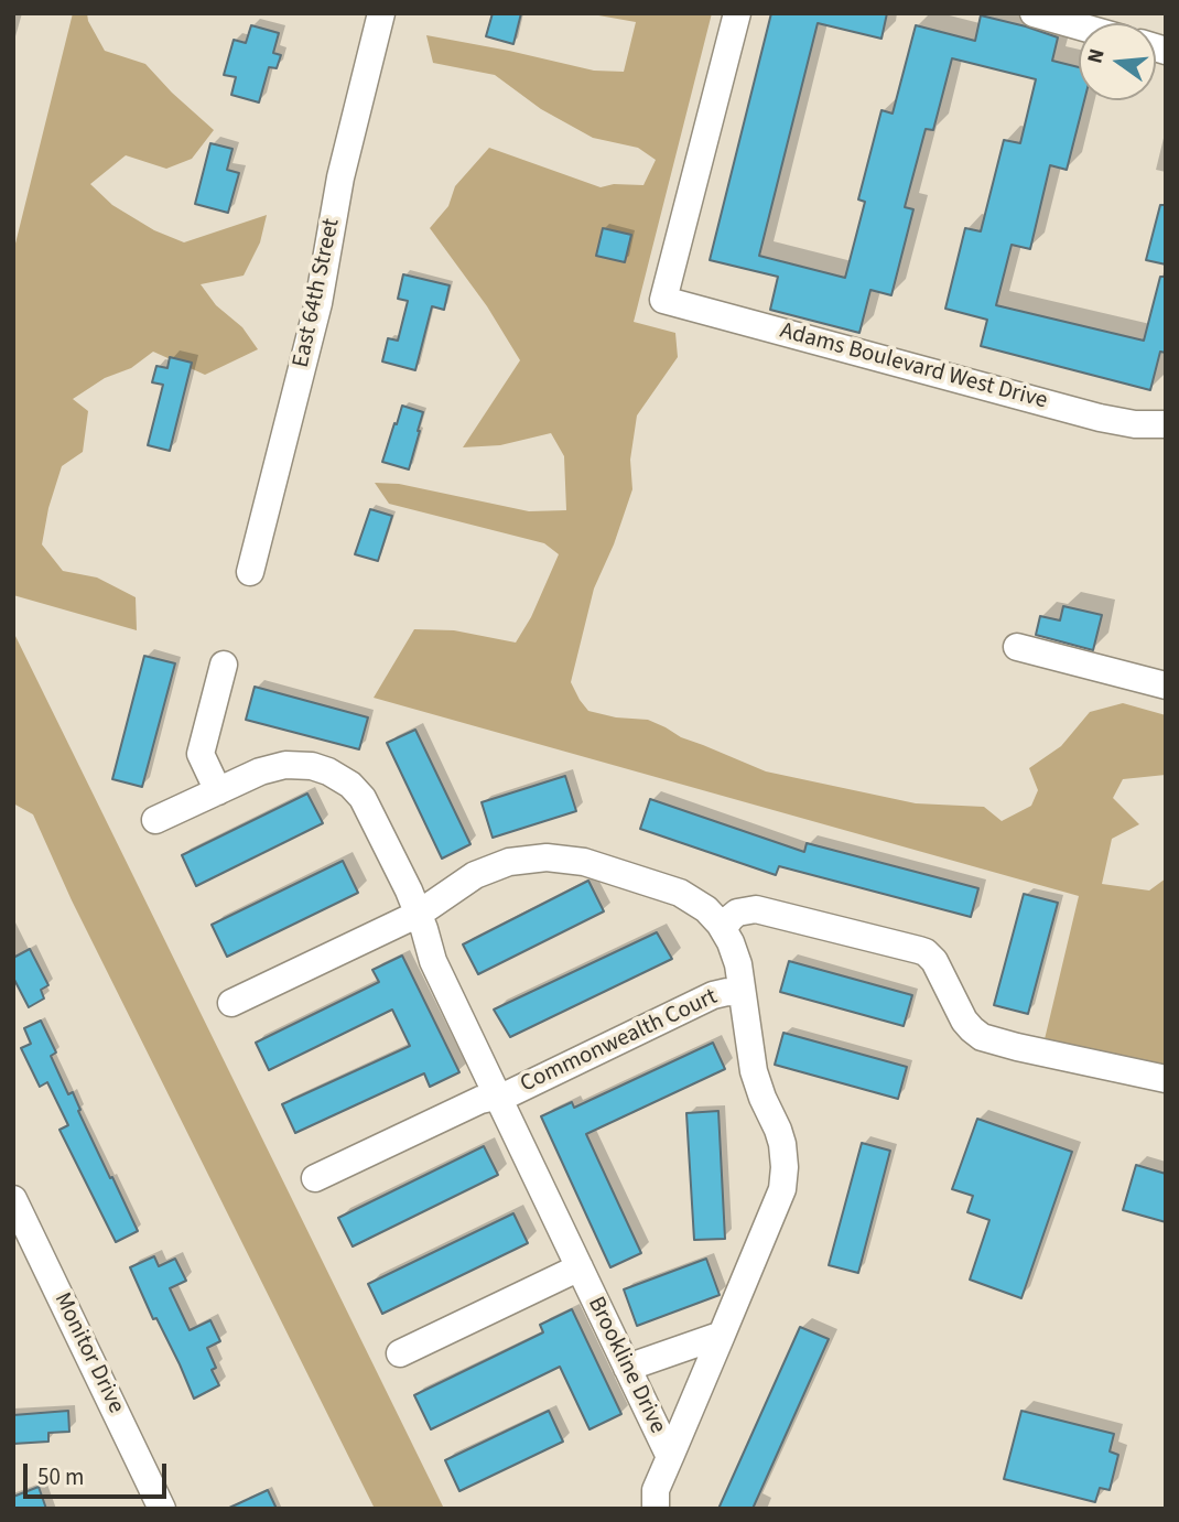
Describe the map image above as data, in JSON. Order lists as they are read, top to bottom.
{
  "streets": {
    "street": [
      "East 64th Street",
      "Adams Boulevard West Drive",
      "Commonwealth Court",
      "Monitor Drive",
      "Brookline Drive"
    ]
  },
  "crossings": [
    ["Commonwealth Court", "Brookline Drive"]
  ],
  "scale_bar": "50 m",
  "north": "left"
}
